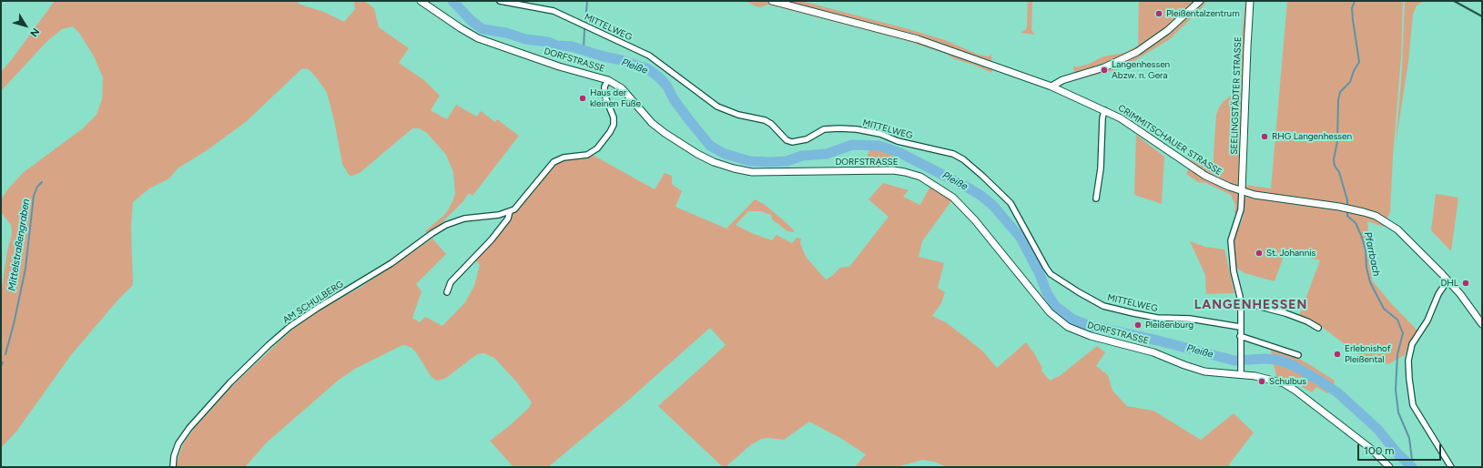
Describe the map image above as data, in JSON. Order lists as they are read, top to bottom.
{
  "streets": {
    "street": [
      "MITTELWEG",
      "DORFSTRASSE",
      "SEELINGSTÄDTER STRASSE",
      "CRIMMITSCHAUER STRASSE",
      "AM SCHULBERG"
    ]
  },
  "crossings": [
    ["DORFSTRASSE", "AM SCHULBERG"],
    ["SEELINGSTÄDTER STRASSE", "CRIMMITSCHAUER STRASSE"]
  ],
  "districts": ["LANGENHESSEN"],
  "water": ["Pleiße", "Mittelstraßengraben", "Pfarrbach"],
  "places": [
    "Pleißentalzentrum",
    "Langenhessen Abzw. n. Gera",
    "Haus der kleinen Füße",
    "RHG Langenhessen",
    "St. Johannis",
    "DHL",
    "Pleißenburg",
    "Erlebnishof Pleißental",
    "Schulbus"
  ],
  "scale_bar": "100 m",
  "north": "bottom right"
}
